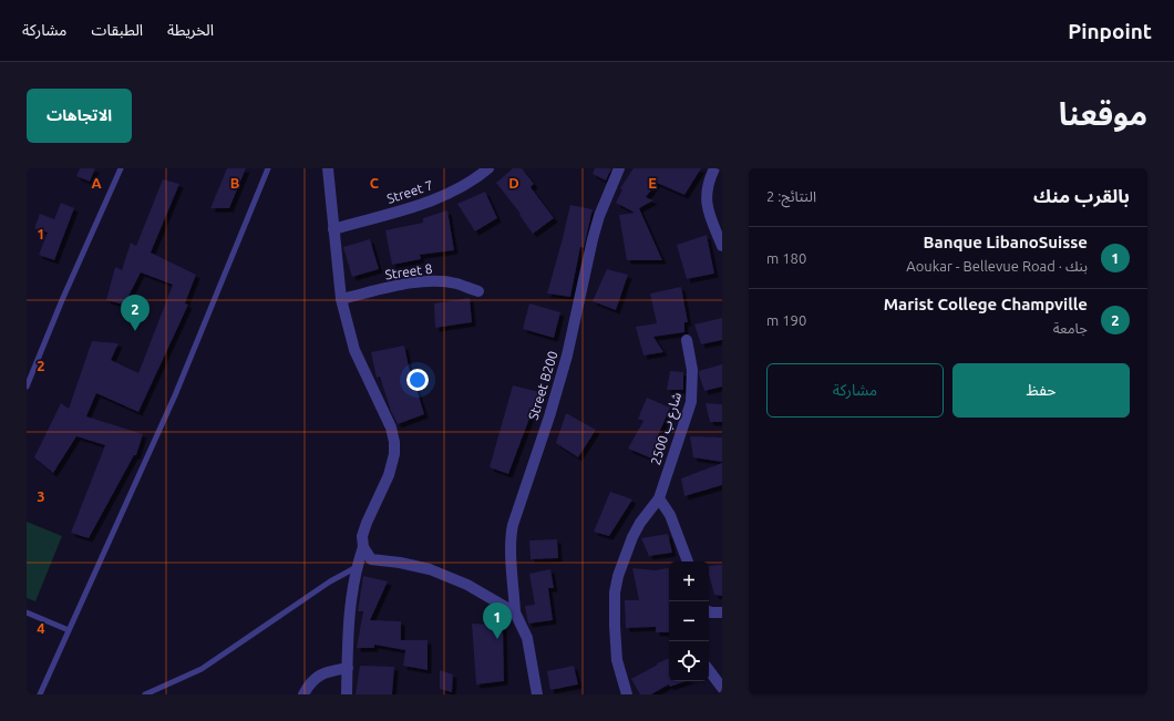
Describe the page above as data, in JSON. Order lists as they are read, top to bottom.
{
  "streets": {
    "street": [
      "Street 7",
      "Street 8",
      "Street B200",
      "شارع ب 2500"
    ]
  },
  "page": {
    "header": "Pinpoint",
    "nav": ["الخريطة", "الطبقات", "مشاركة"],
    "title": "موقعنا",
    "buttons": [
      "الاتجاهات",
      ["حفظ", "مشاركة"]
    ],
    "heading": ["بالقرب منك", "النتائج: 2"],
    "list": [
      {
        "mark": "1",
        "name": "Banque LibanoSuisse",
        "note": "بنك · Aoukar - Bellevue Road",
        "value": "180 m"
      },
      {
        "mark": "2",
        "name": "Marist College Champville",
        "note": "جامعة",
        "value": "190 m"
      }
    ],
    "pins": ["2", "1"],
    "map_buttons": ["+", "−"]
  },
  "grid": {
    "columns": [
      "A",
      "B",
      "C",
      "D",
      "E"
    ],
    "rows": [
      "1",
      "2",
      "3",
      "4"
    ]
  }
}
